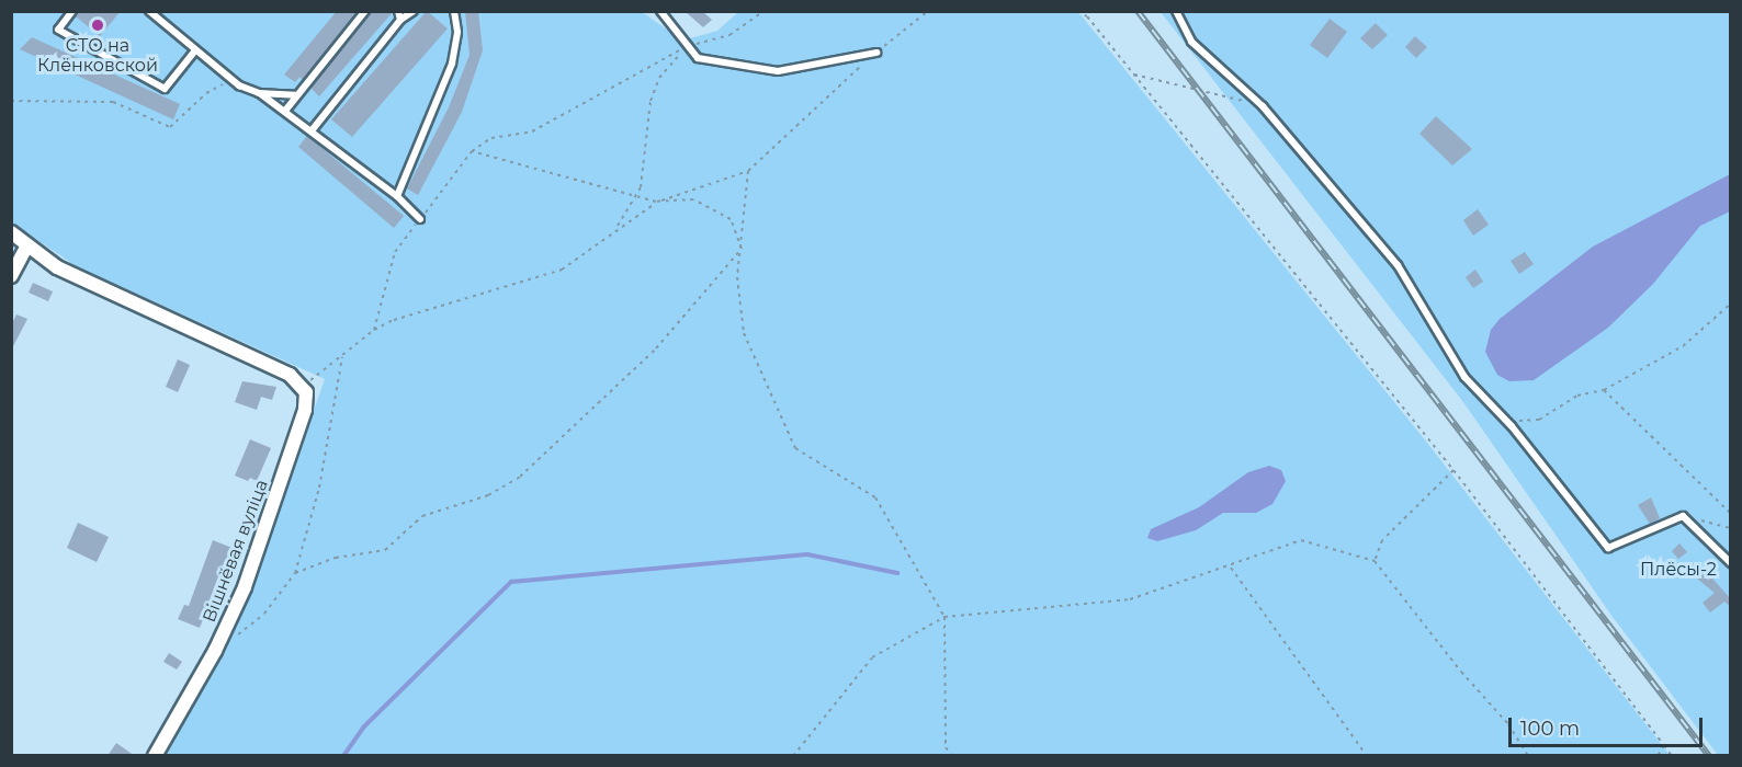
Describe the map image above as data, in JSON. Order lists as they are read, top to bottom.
{
  "streets": {
    "street": ["Вішнёвая вуліца"]
  },
  "parks": ["Плёсы-2"],
  "places": ["СТО на Клёнковской"],
  "scale_bar": "100 m"
}
